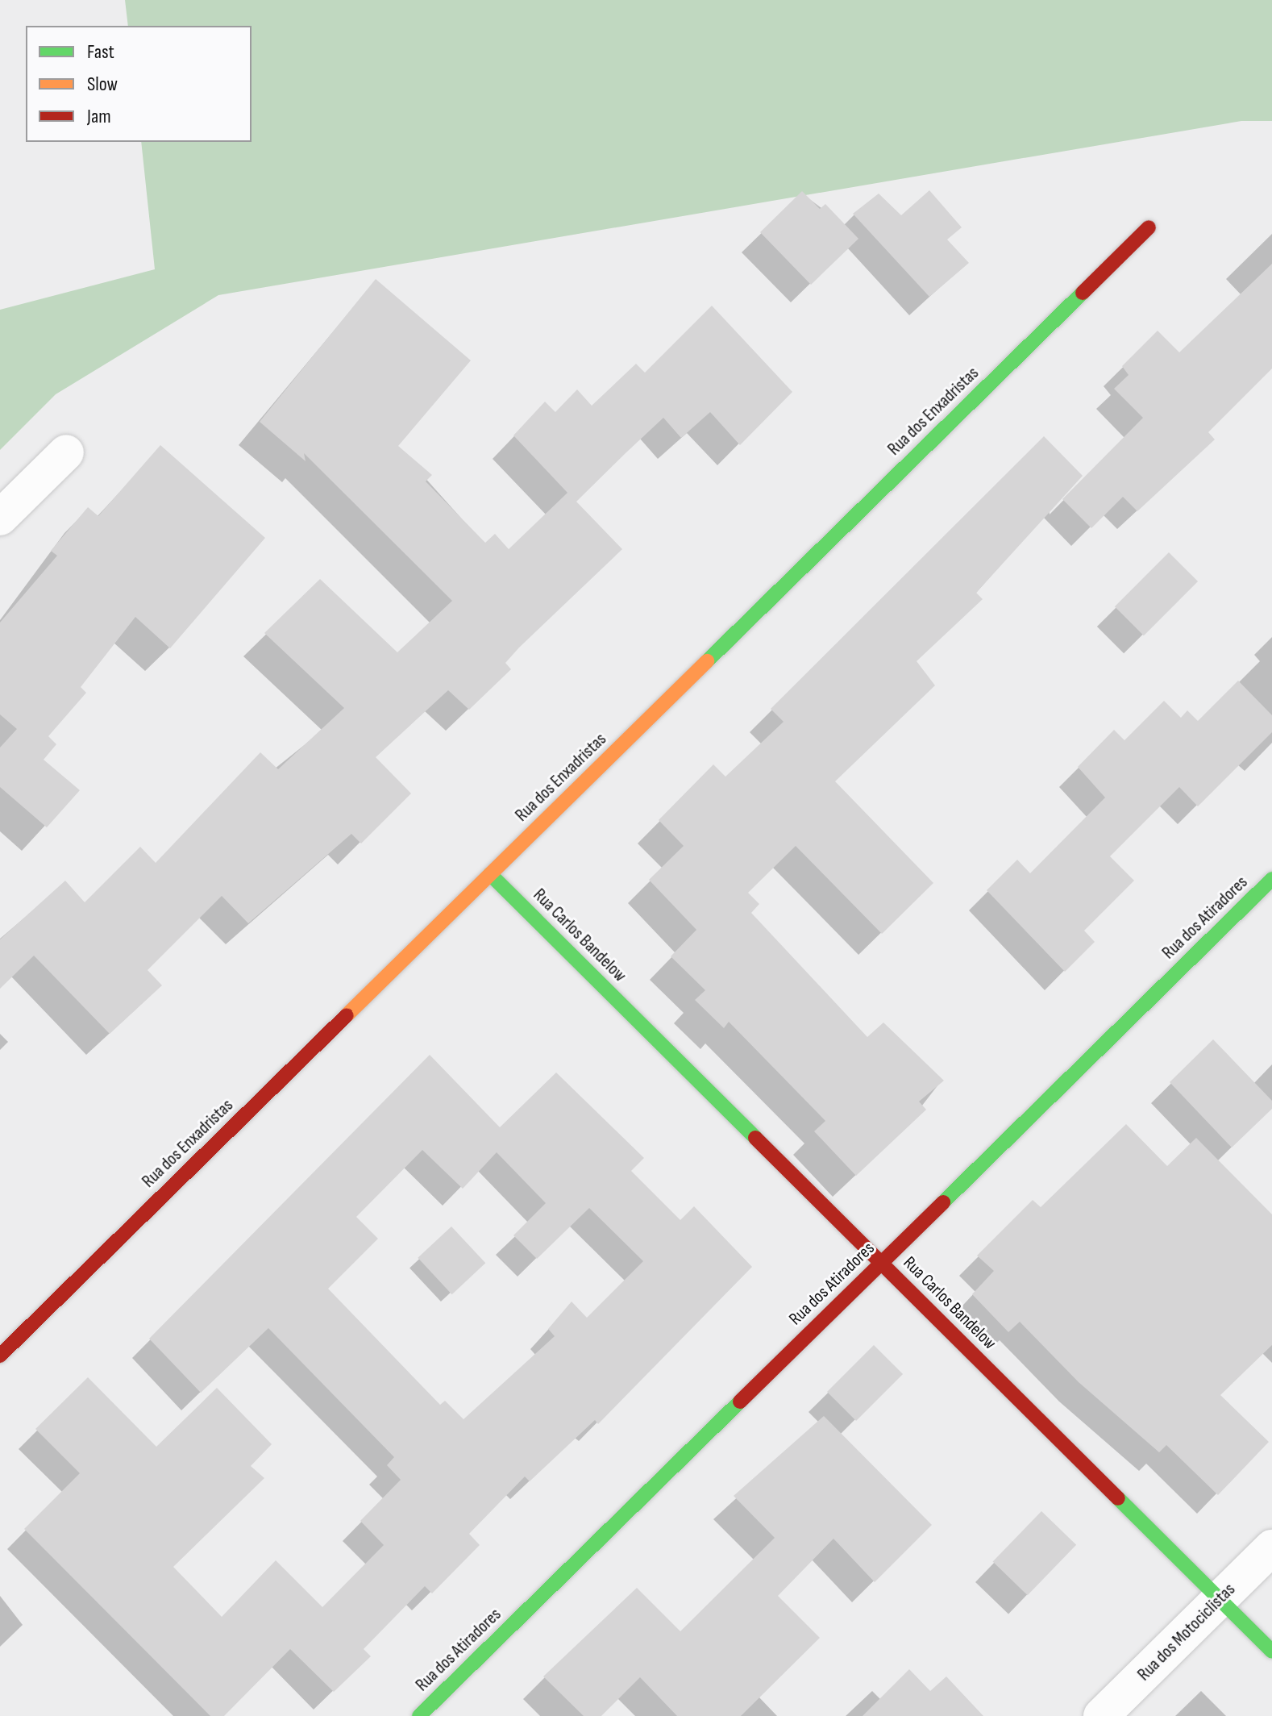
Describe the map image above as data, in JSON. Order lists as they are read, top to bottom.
{
  "streets": {
    "street": [
      "Rua dos Enxadristas",
      "Rua dos Atiradores",
      "Rua Carlos Bandelow",
      "Rua dos Motociclistas"
    ]
  },
  "crossings": [
    ["Rua dos Enxadristas", "Rua Carlos Bandelow"],
    ["Rua dos Atiradores", "Rua Carlos Bandelow"],
    ["Rua Carlos Bandelow", "Rua dos Motociclistas"]
  ],
  "legend": ["Fast", "Slow", "Jam"]
}
